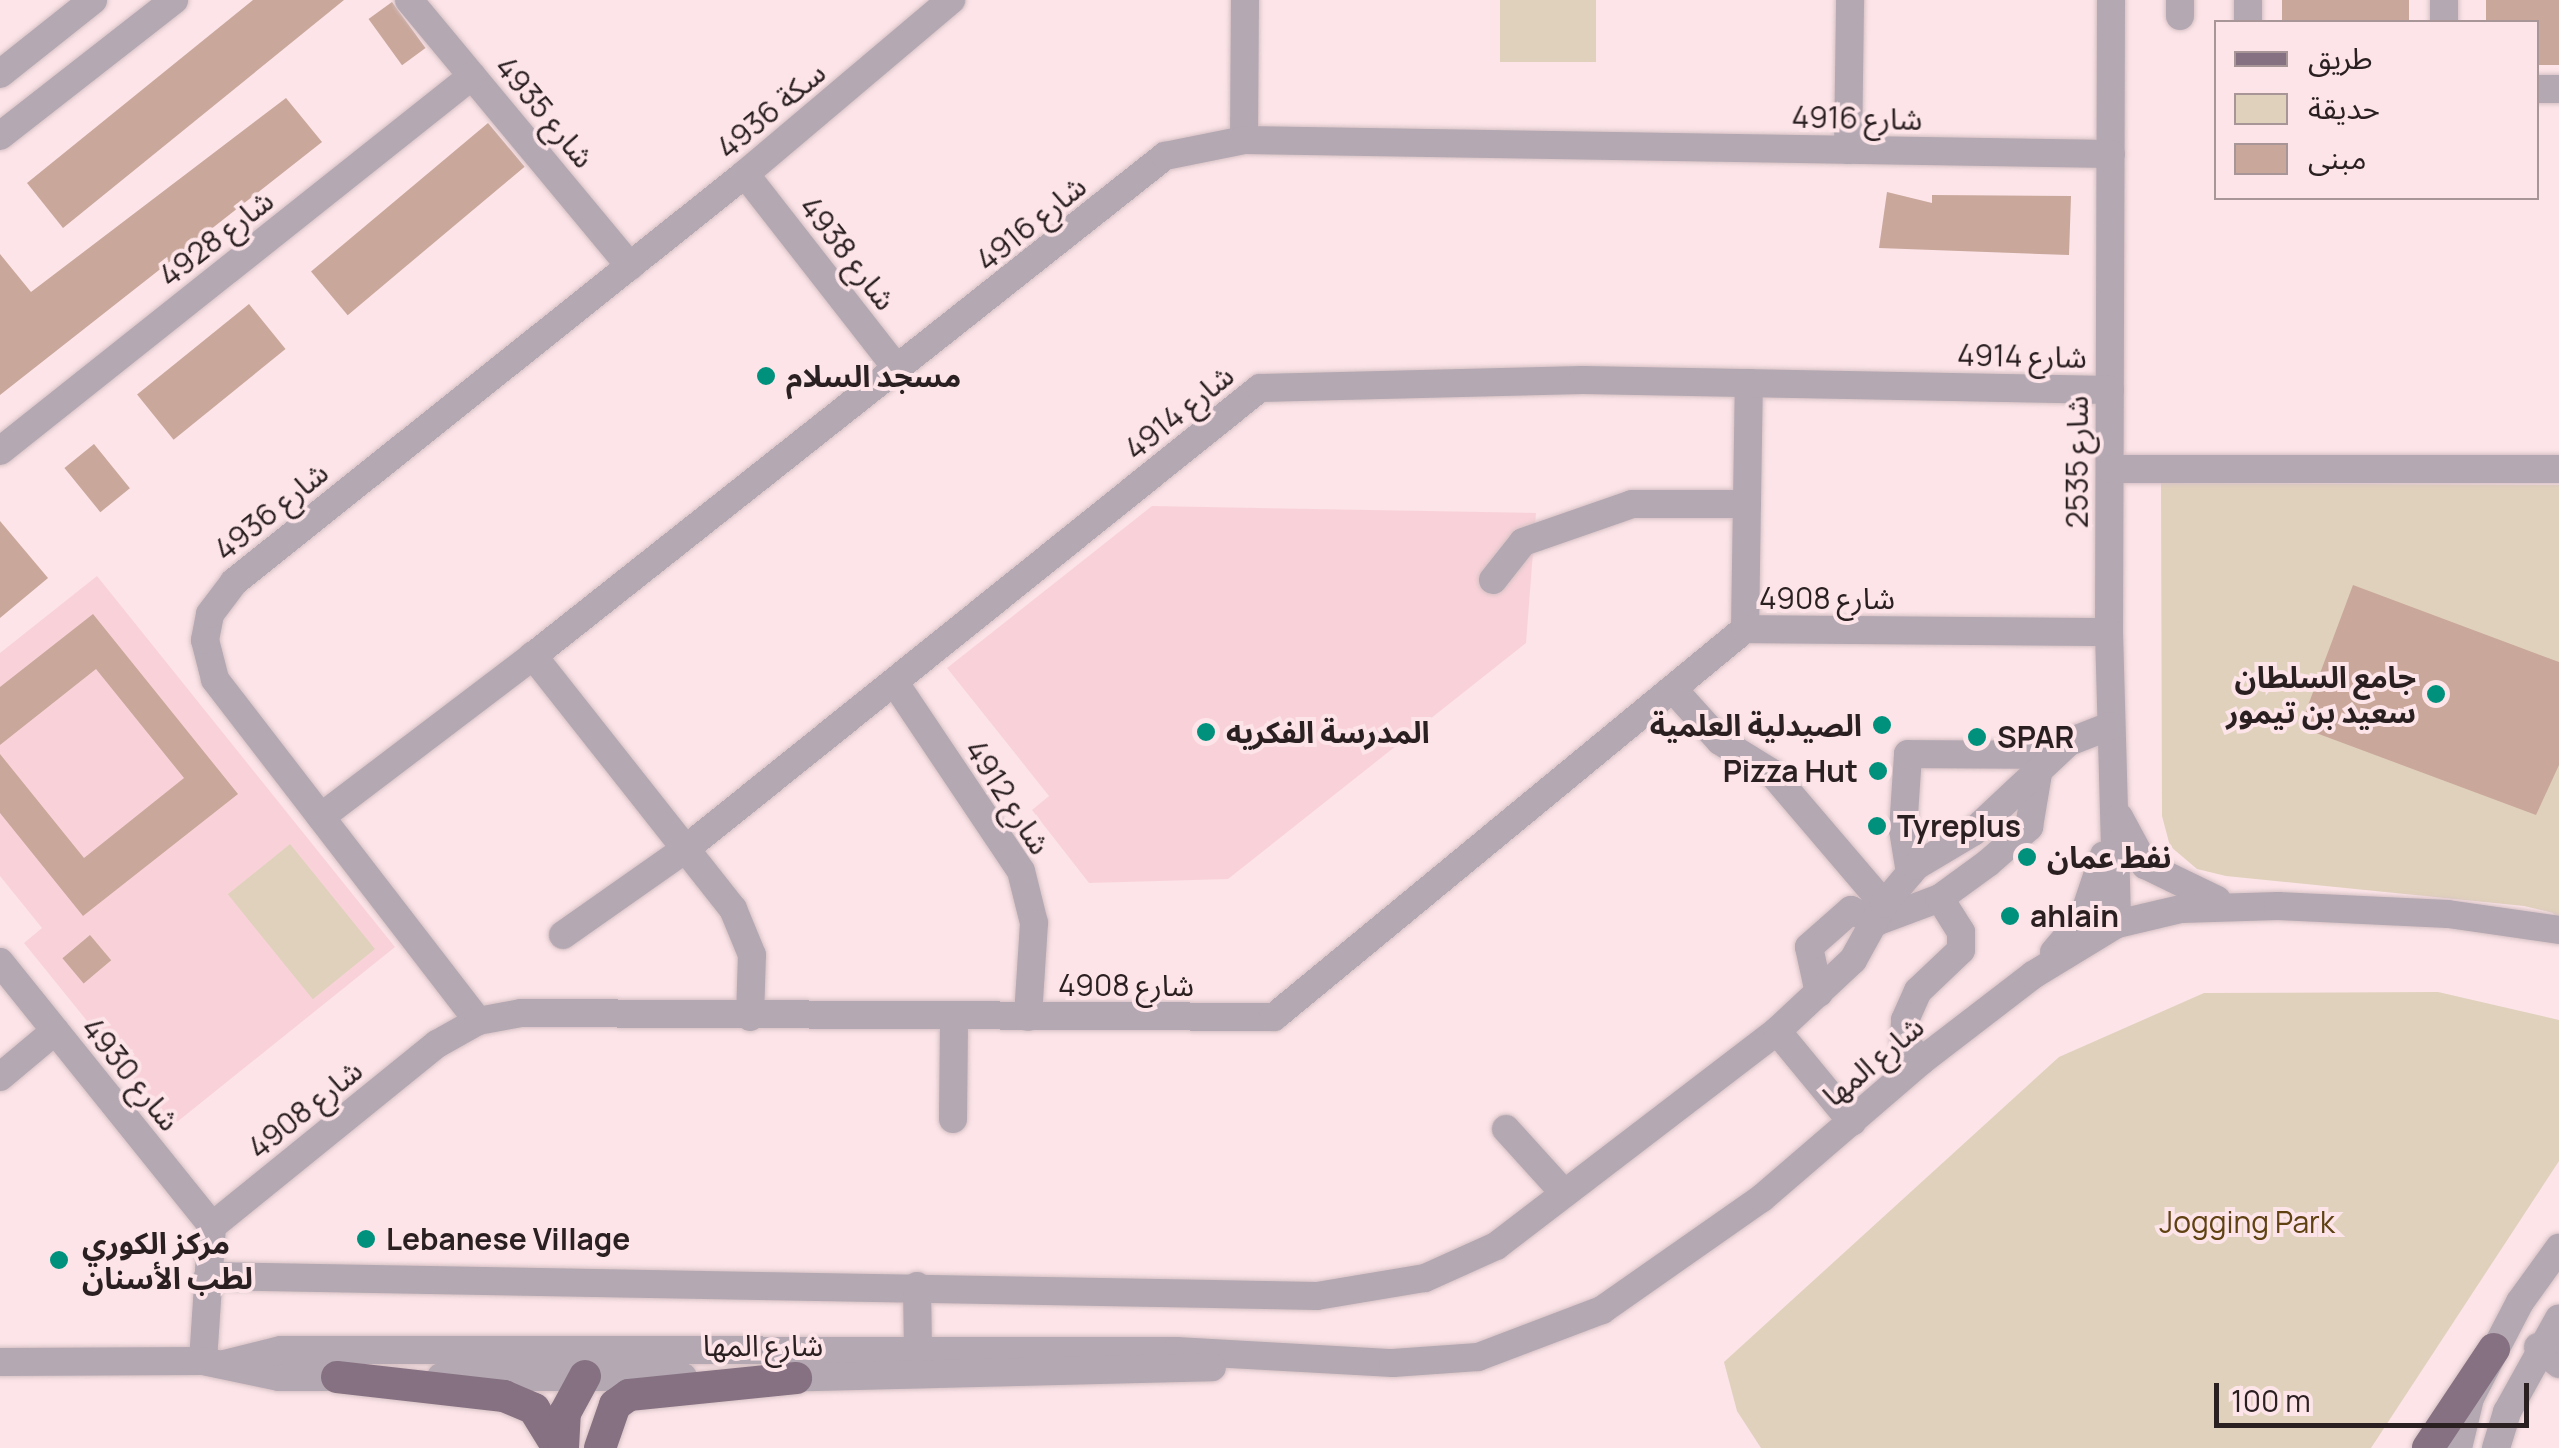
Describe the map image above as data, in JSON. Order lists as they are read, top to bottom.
{
  "streets": {
    "street": [
      "سكة 4936",
      "4935 شارع",
      "4916 شارع",
      "4928 شارع",
      "شارع 4938",
      "4914 شارع",
      "2535 شارع",
      "4936 شارع",
      "4908 شارع",
      "4912 شارع",
      "شارع المها",
      "4930 شارع"
    ]
  },
  "crossings": [
    ["سكة 4936", "4935 شارع"],
    ["سكة 4936", "شارع 4938"],
    ["سكة 4936", "4936 شارع"],
    ["4935 شارع", "4928 شارع"],
    ["4935 شارع", "4936 شارع"],
    ["4916 شارع", "شارع 4938"],
    ["4916 شارع", "2535 شارع"],
    ["4916 شارع", "4936 شارع"],
    ["4914 شارع", "2535 شارع"],
    ["4914 شارع", "4912 شارع"],
    ["2535 شارع", "4908 شارع"],
    ["2535 شارع", "شارع المها"],
    ["4936 شارع", "4908 شارع"],
    ["4908 شارع", "4912 شارع"],
    ["4908 شارع", "4930 شارع"]
  ],
  "parks": ["Jogging Park"],
  "places": [
    "مسجد السلام",
    "جامع السلطان سعيد بن تيمور",
    "الصيدلية العلمية",
    "المدرسة الفكريه",
    "SPAR",
    "Pizza Hut",
    "Tyreplus",
    "نفط عمان",
    "ahlain",
    "Lebanese Village",
    "مركز الكوري لطب الأسنان"
  ],
  "legend": ["طريق", "حديقة", "مبنى"],
  "scale_bar": "100 m"
}
